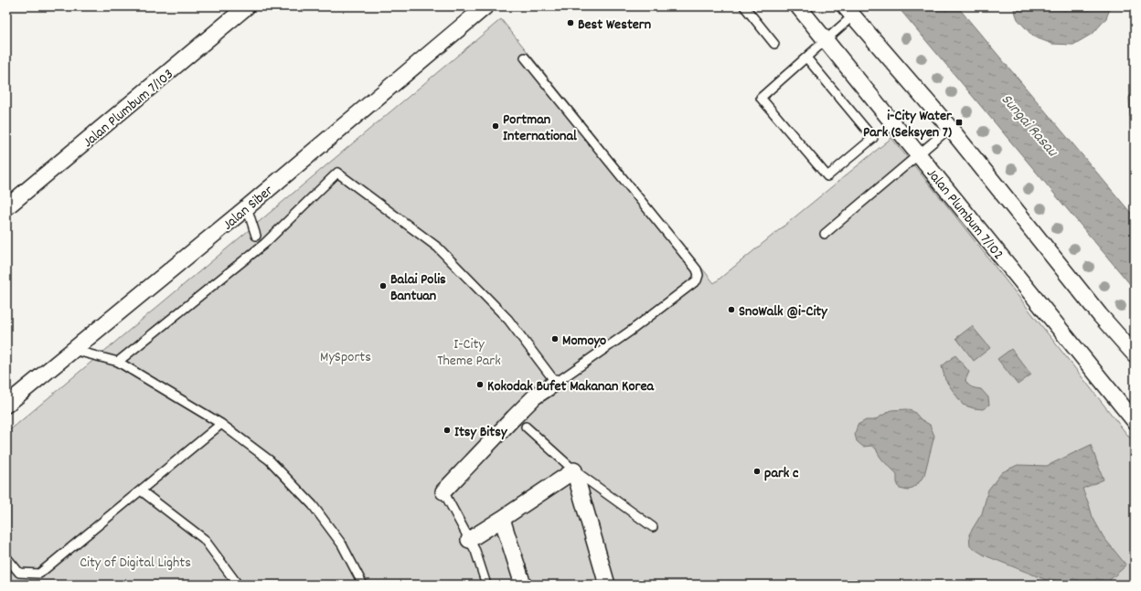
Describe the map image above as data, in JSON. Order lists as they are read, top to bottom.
{
  "streets": {
    "street": ["Jalan Plumbum 7/103", "Jalan Siber", "Jalan Plumbum 7/102"]
  },
  "water": ["Sungai Rasau"],
  "parks": ["I-City Theme Park", "MySports", "City of Digital Lights"],
  "places": {
    "other": [
      "Best Western",
      "Portman International",
      "Balai Polis Bantuan",
      "SnoWalk @i-City",
      "Momoyo",
      "Kokodak Bufet Makanan Korea",
      "Itsy Bitsy",
      "park c"
    ],
    "transit": ["i-City Water Park (Seksyen 7)"]
  }
}
